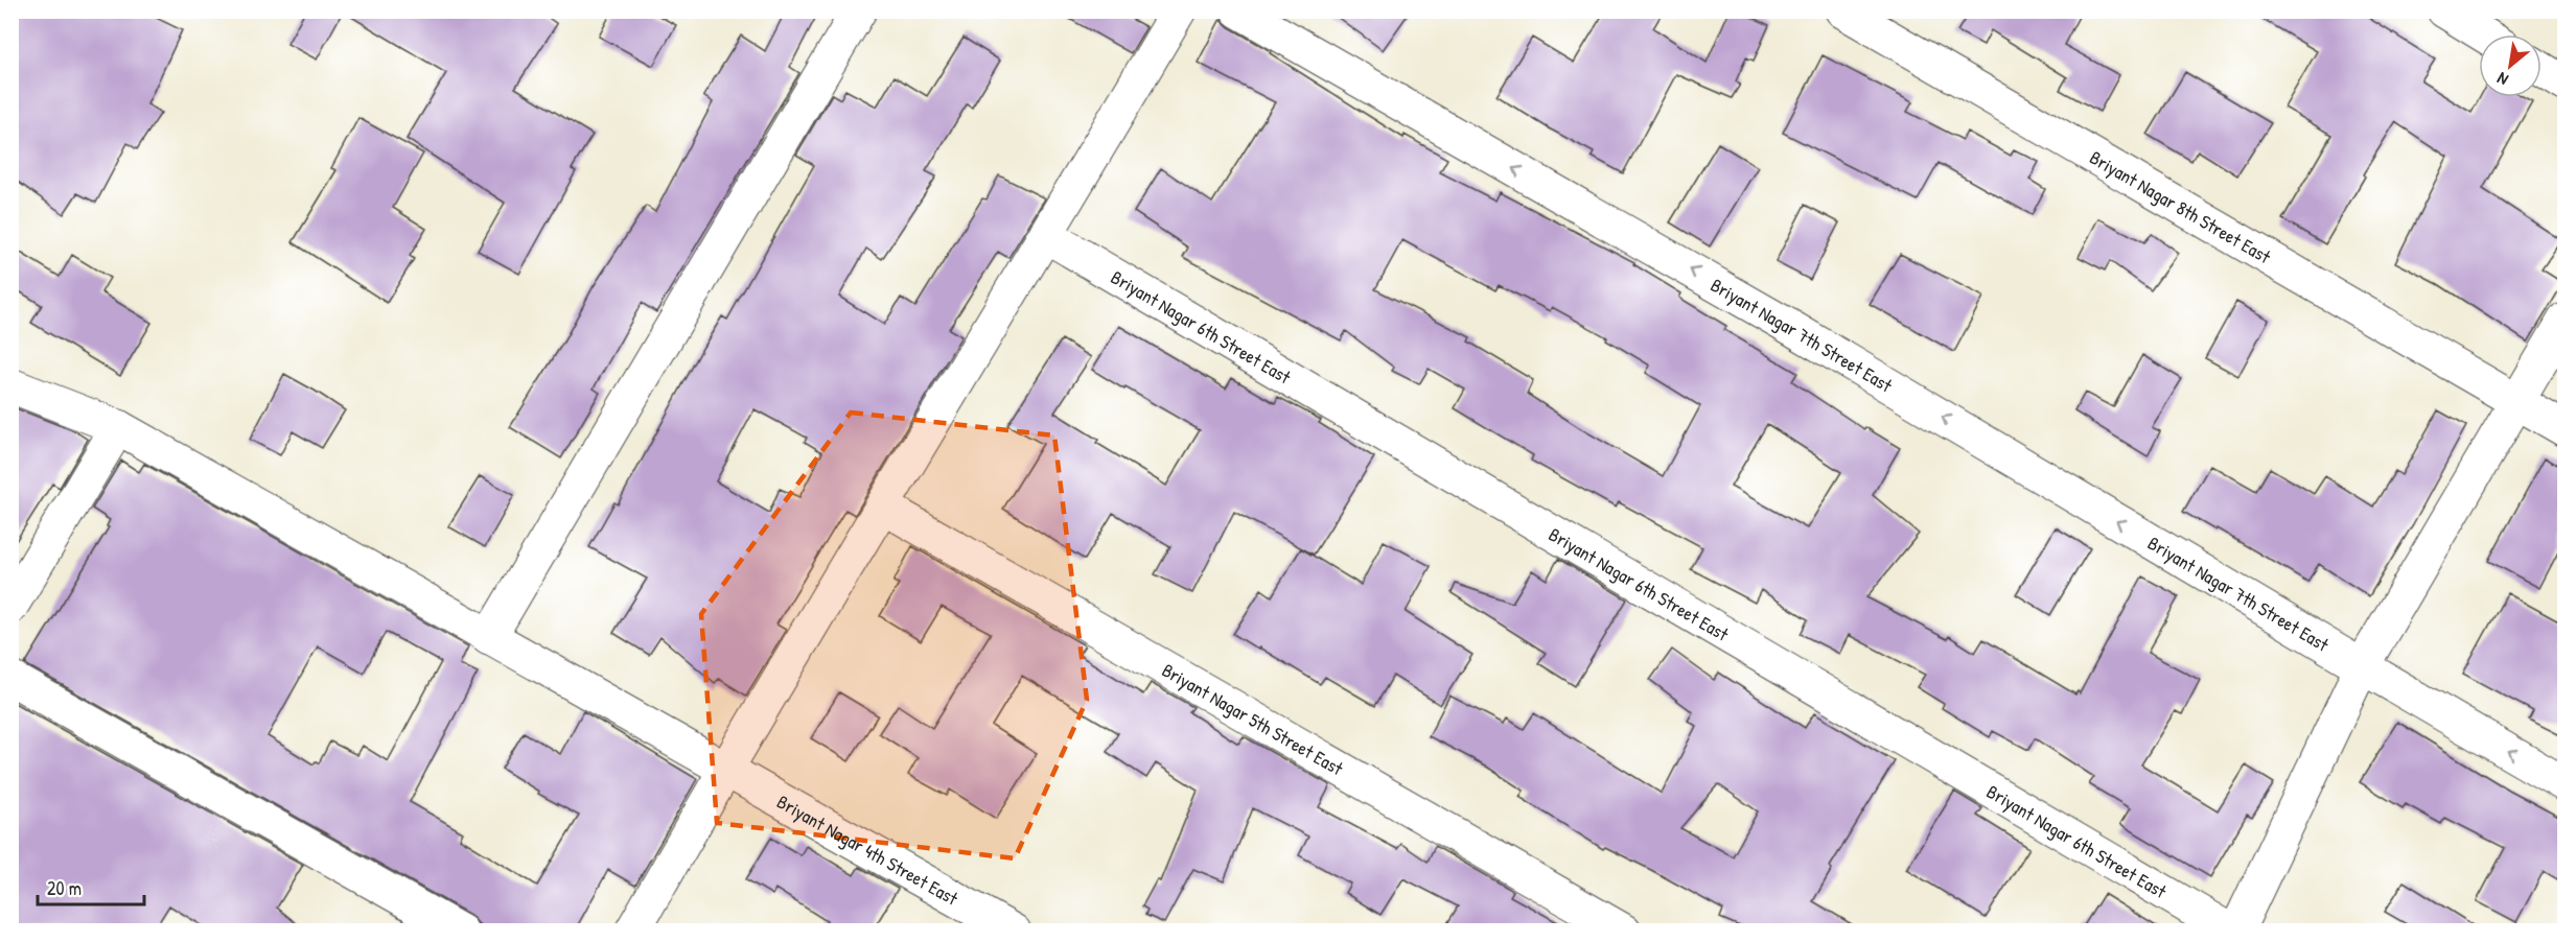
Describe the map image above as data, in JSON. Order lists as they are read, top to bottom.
{
  "streets": {
    "street": [
      "Briyant Nagar 8th Street East",
      "Briyant Nagar 6th Street East",
      "Briyant Nagar 7th Street East",
      "Briyant Nagar 5th Street East",
      "Briyant Nagar 4th Street East"
    ]
  },
  "one_way": ["Briyant Nagar 7th Street East"],
  "scale_bar": "20 m",
  "north": "bottom left"
}
